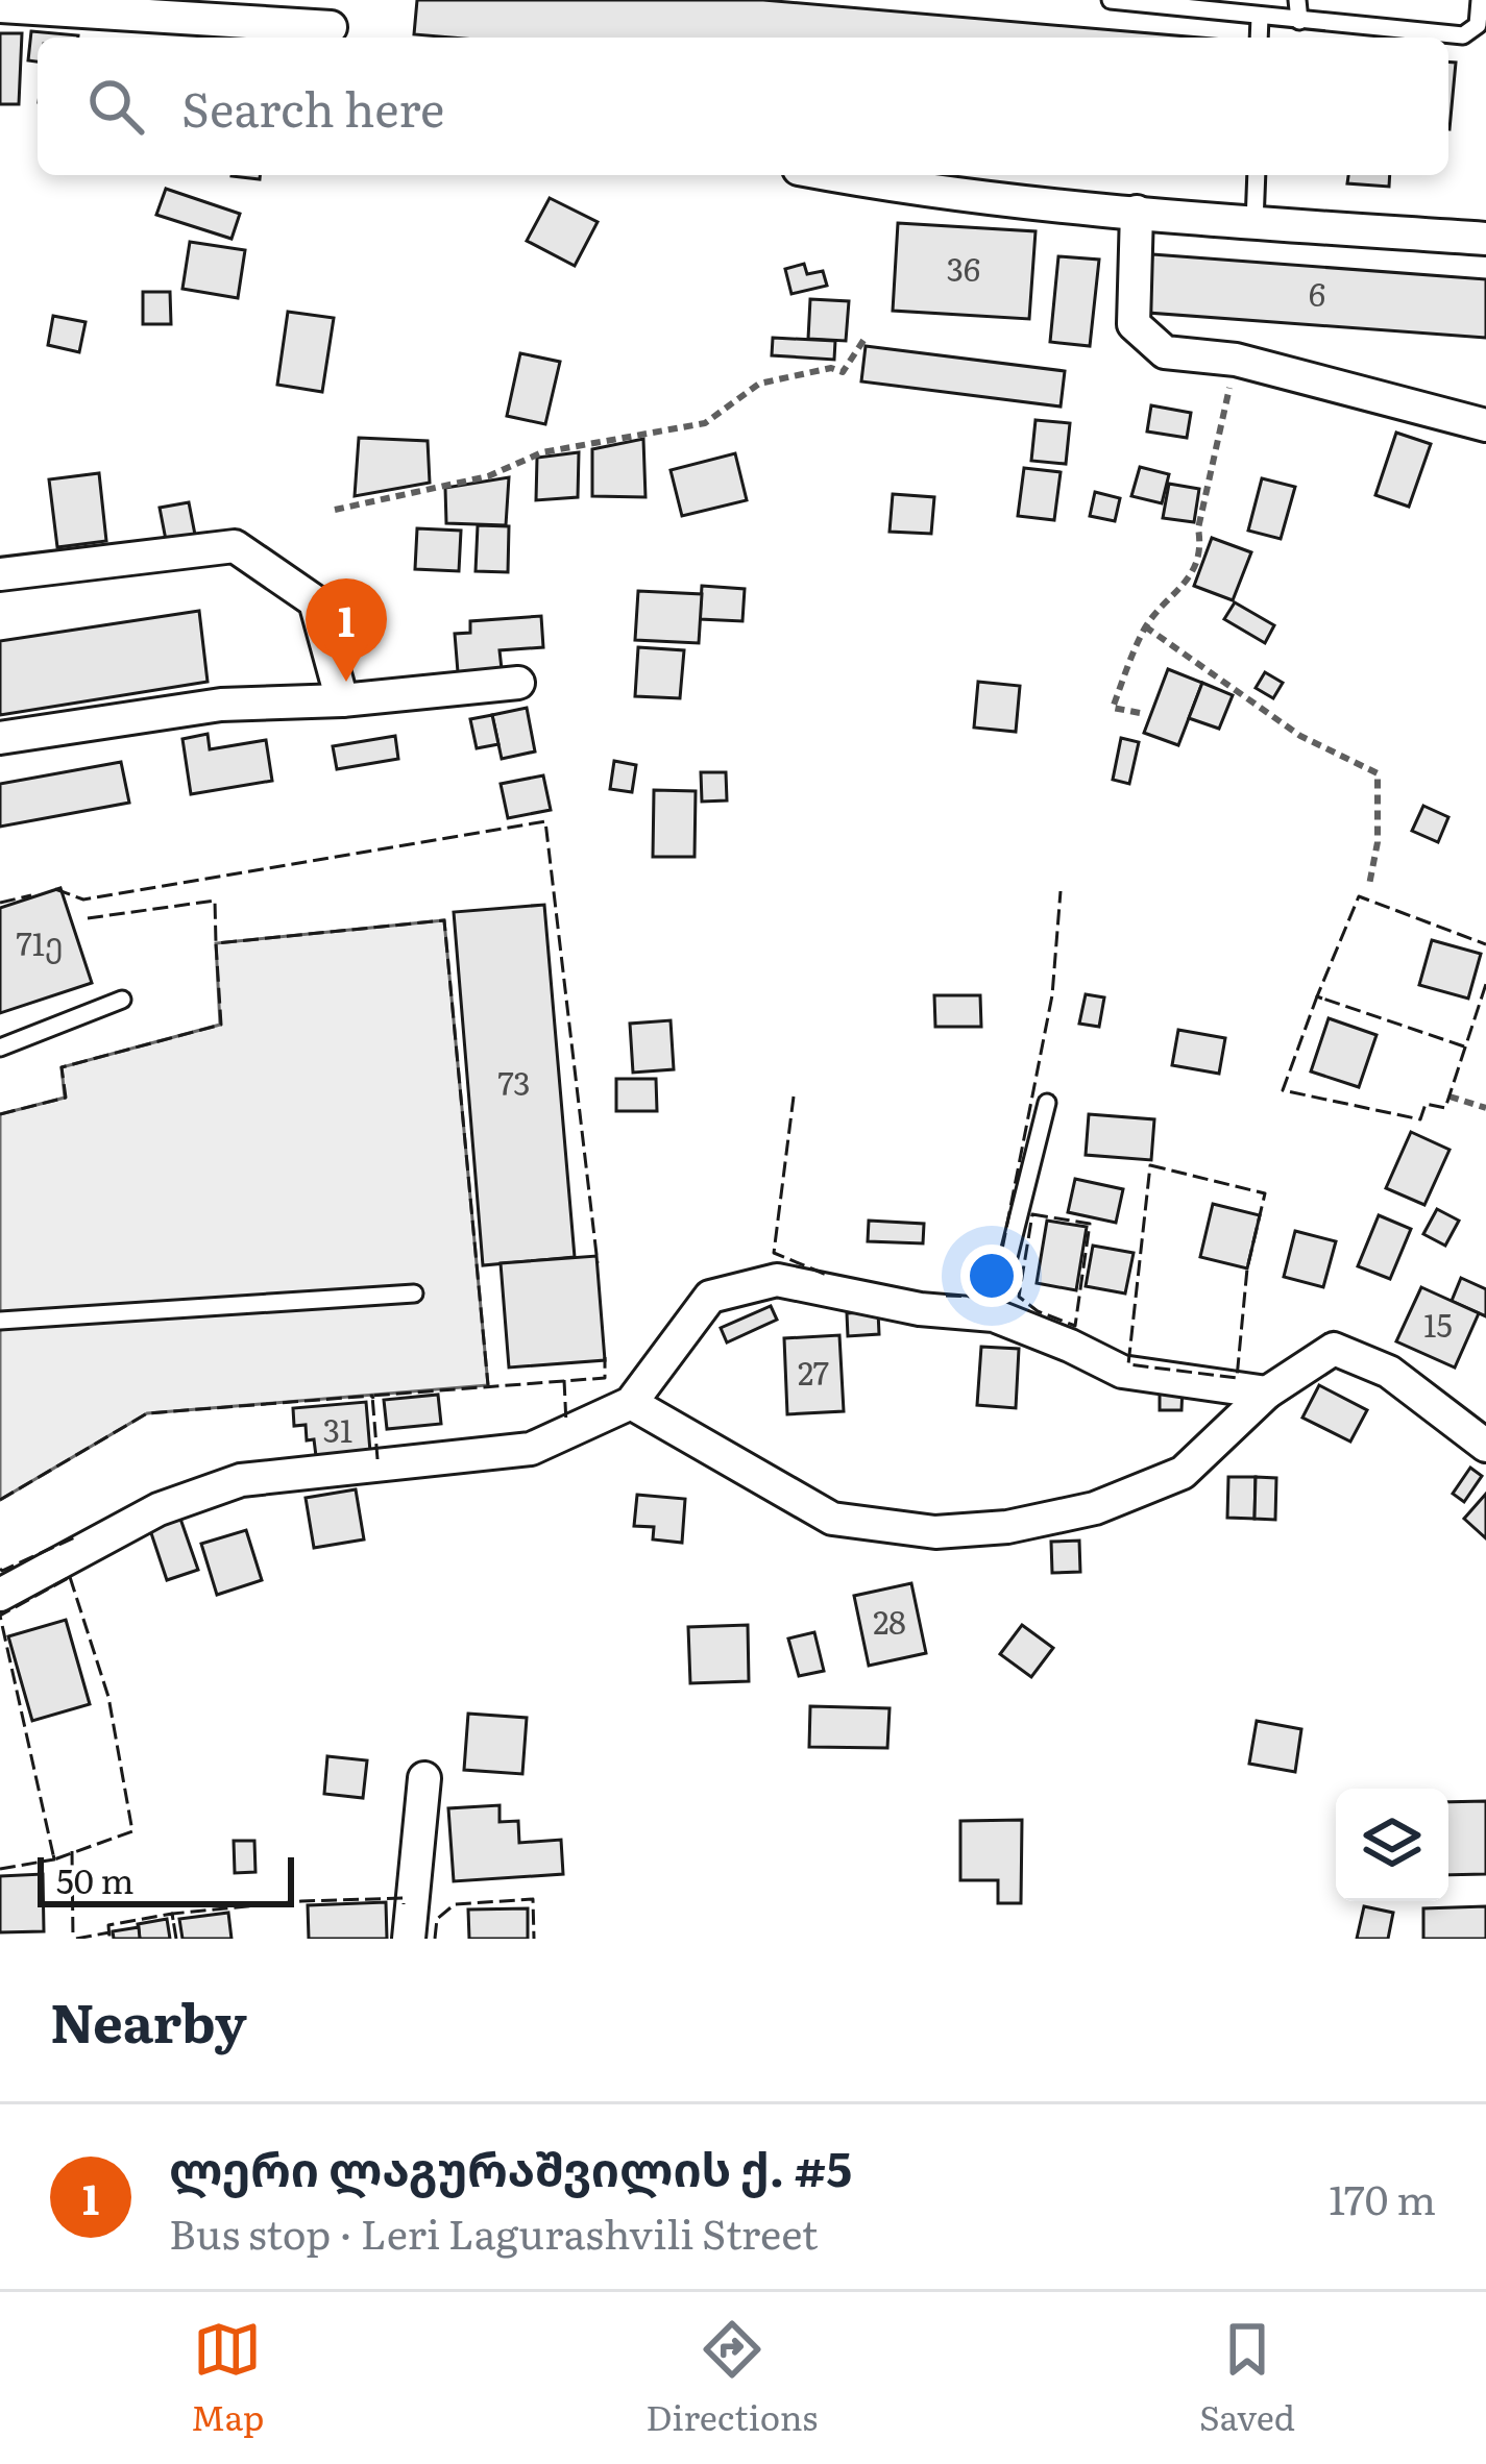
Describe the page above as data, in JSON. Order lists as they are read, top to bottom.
{
  "house_numbers": [
    "36",
    "6",
    "71ე",
    "73",
    "15",
    "27",
    "31",
    "28"
  ],
  "scale_bar": "50 m",
  "page": {
    "search": "Search here",
    "pins": "1",
    "scale": "50 m",
    "heading": "Nearby",
    "list": [
      {
        "mark": "1",
        "name": "ლერი ლაგურაშვილის ქ. #5",
        "note": "Bus stop · Leri Lagurashvili Street",
        "value": "170 m"
      }
    ],
    "nav": ["Map", "Directions", "Saved"]
  }
}
